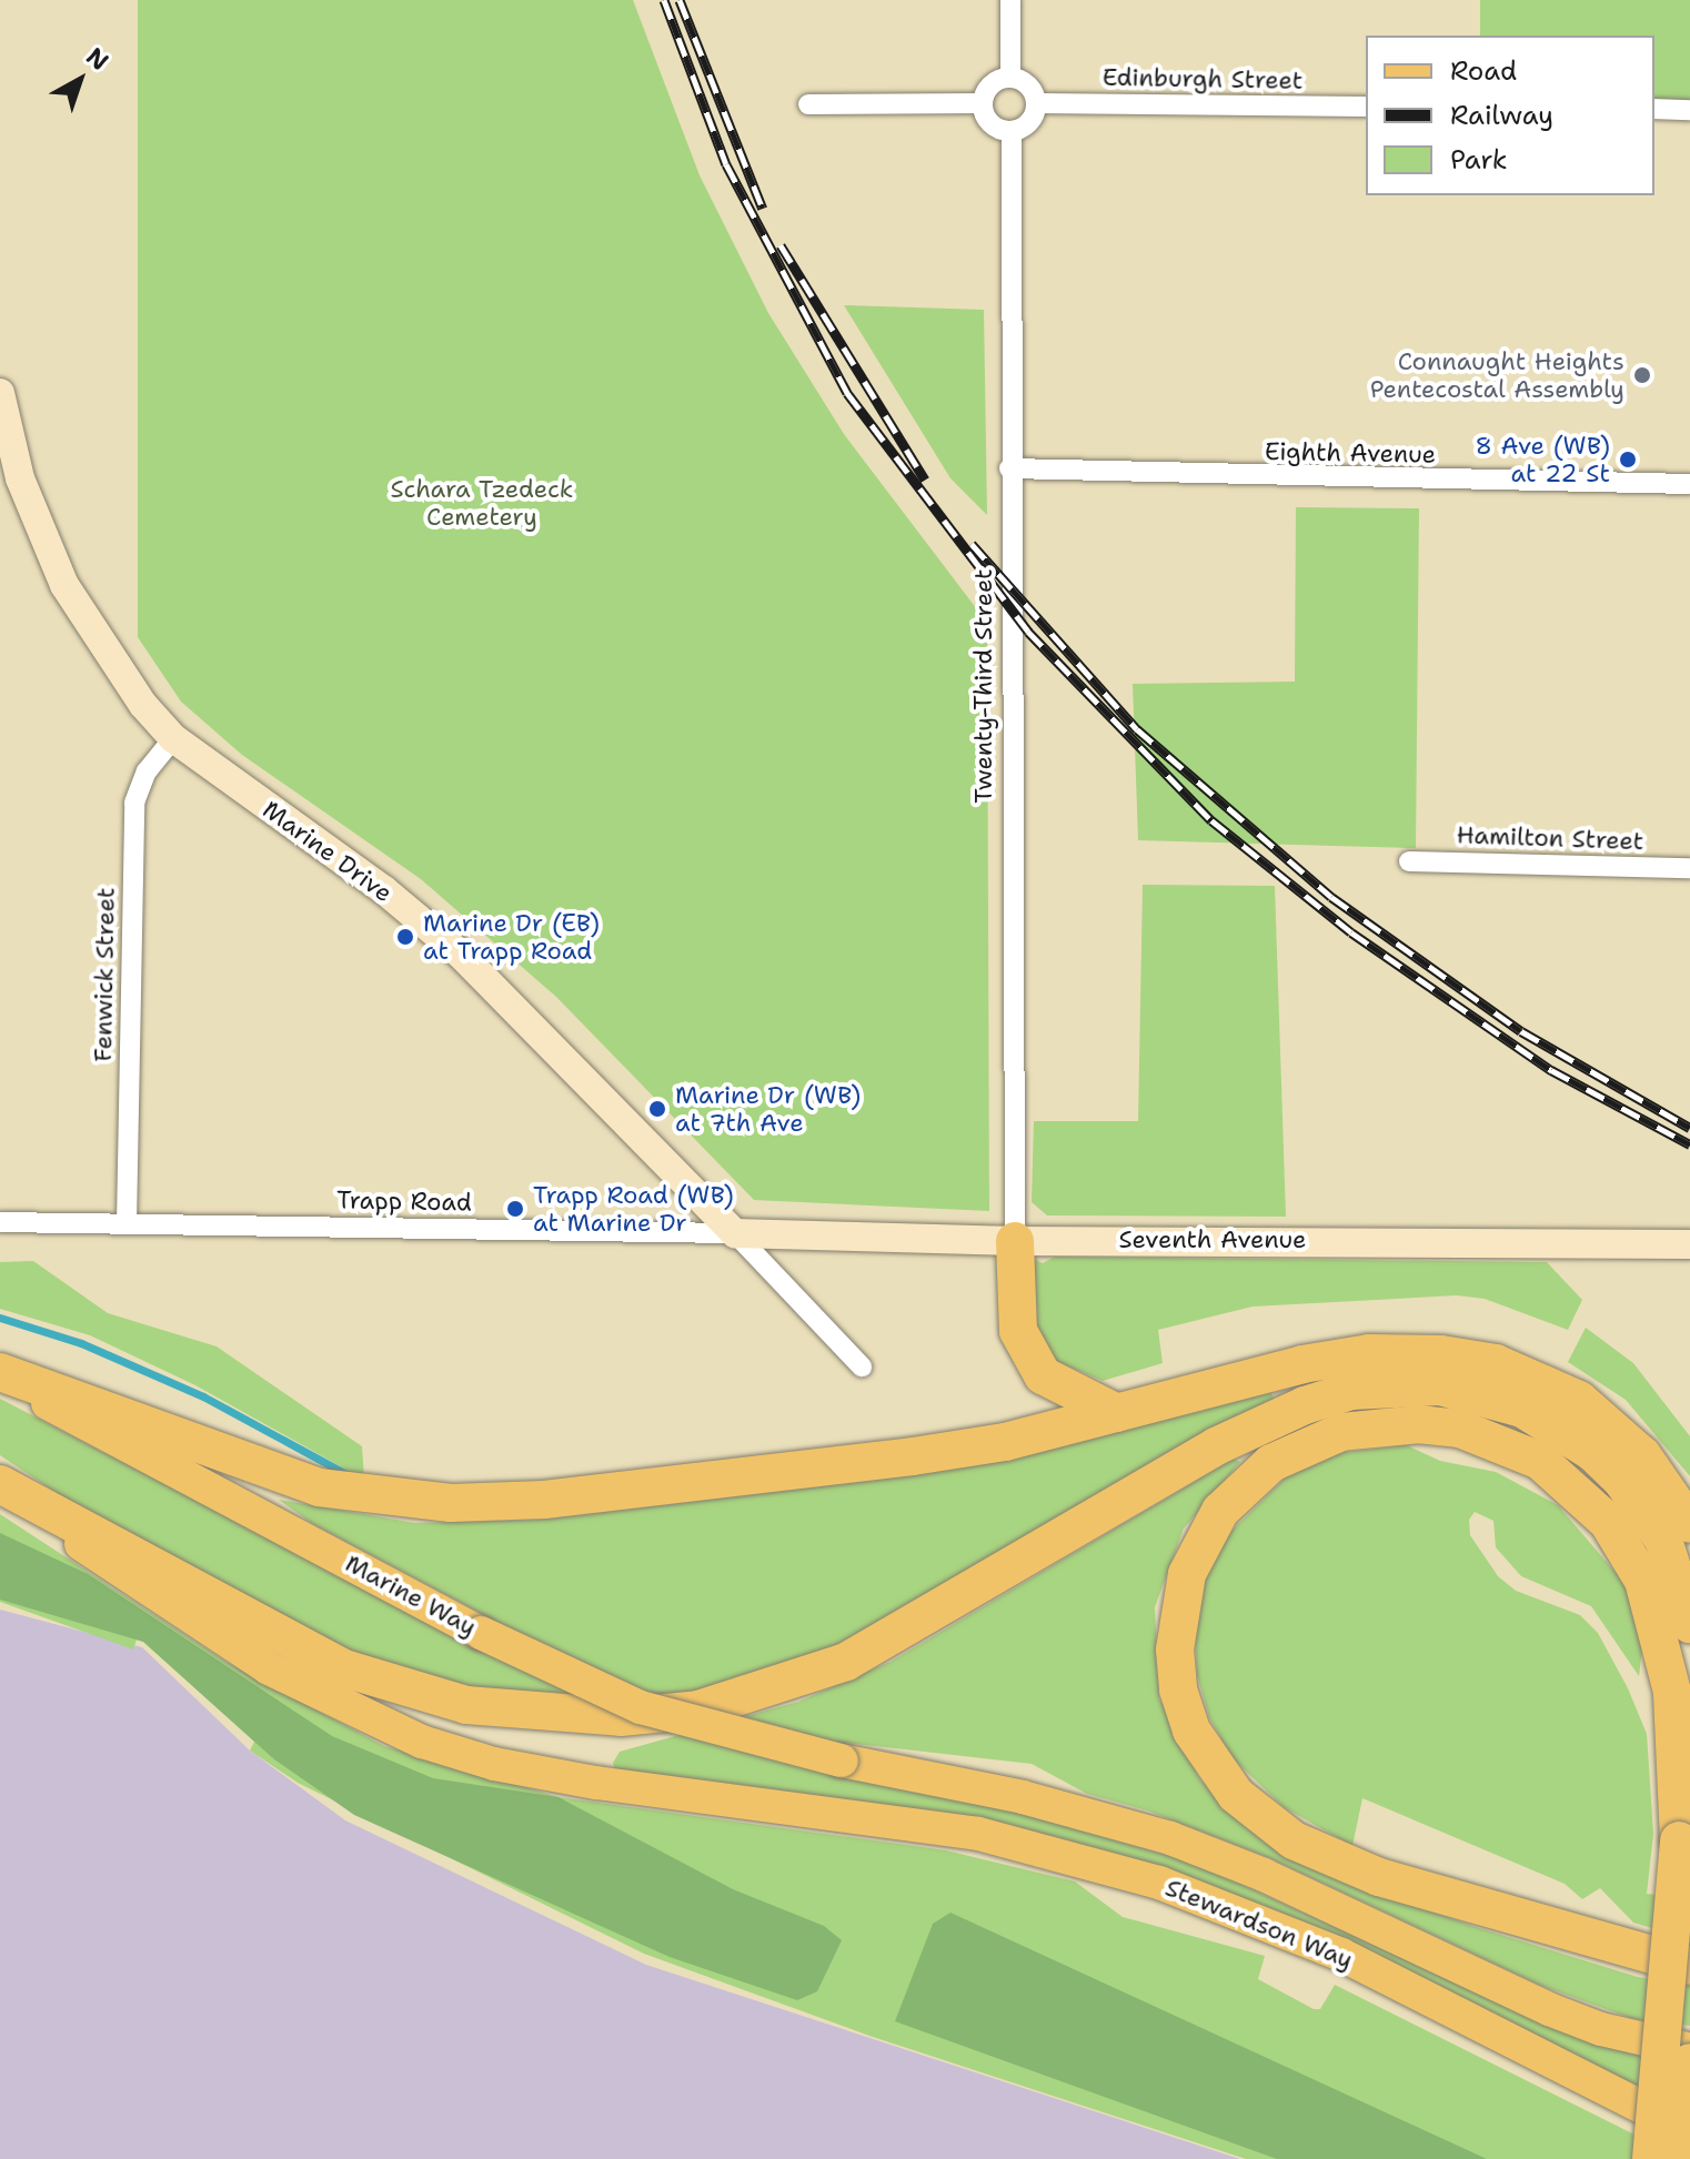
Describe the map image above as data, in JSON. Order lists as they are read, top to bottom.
{
  "streets": {
    "main road": ["Marine Way", "Stewardson Way"],
    "street": [
      "Edinburgh Street",
      "Eighth Avenue",
      "Twenty-Third Street",
      "Hamilton Street",
      "Marine Drive",
      "Fenwick Street",
      "Trapp Road",
      "Seventh Avenue"
    ]
  },
  "crossings": [
    ["Edinburgh Street", "Twenty-Third Street"],
    ["Eighth Avenue", "Twenty-Third Street"],
    ["Twenty-Third Street", "Seventh Avenue"],
    ["Marine Drive", "Fenwick Street"],
    ["Marine Drive", "Trapp Road"],
    ["Marine Drive", "Seventh Avenue"],
    ["Fenwick Street", "Trapp Road"],
    ["Trapp Road", "Seventh Avenue"],
    ["Marine Way", "Stewardson Way"]
  ],
  "parks": ["Schara Tzedeck Cemetery"],
  "places": [
    "Connaught Heights Pentecostal Assembly",
    "8 Ave (WB) at 22 St",
    "Marine Dr (EB) at Trapp Road",
    "Marine Dr (WB) at 7th Ave",
    "Trapp Road (WB) at Marine Dr"
  ],
  "legend": ["Road", "Railway", "Park"],
  "north": "top right"
}
